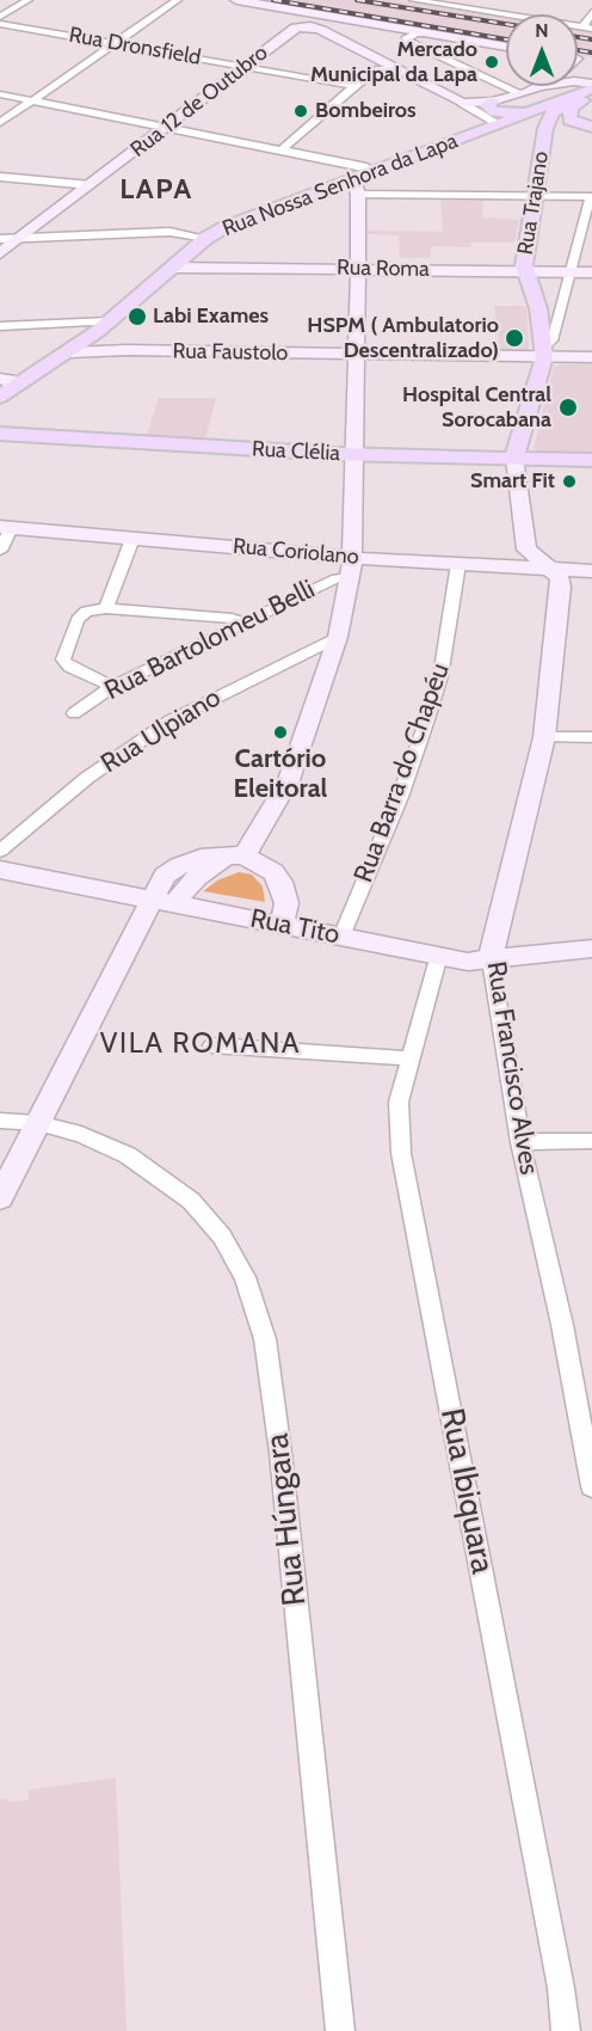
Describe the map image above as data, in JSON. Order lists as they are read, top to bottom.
{
  "streets": {
    "main road": ["Rua Nossa Senhora da Lapa", "Rua Trajano", "Rua Clélia"],
    "street": [
      "Rua Dronsfield",
      "Rua 12 de Outubro",
      "Rua Roma",
      "Rua Faustolo",
      "Rua Coriolano",
      "Rua Bartolomeu Belli",
      "Rua Ulpiano",
      "Rua Barra do Chapéu",
      "Rua Tito",
      "Rua Francisco Alves",
      "Rua Ibiquara",
      "Rua Húngara"
    ]
  },
  "crossings": [
    ["Rua Dronsfield", "Rua 12 de Outubro"],
    ["Rua Nossa Senhora da Lapa", "Rua Trajano"],
    ["Rua Nossa Senhora da Lapa", "Rua Roma"],
    ["Rua Nossa Senhora da Lapa", "Rua Faustolo"],
    ["Rua Trajano", "Rua Roma"],
    ["Rua Clélia", "Rua Francisco Alves"],
    ["Rua Coriolano", "Rua Bartolomeu Belli"],
    ["Rua Coriolano", "Rua Barra do Chapéu"],
    ["Rua Coriolano", "Rua Francisco Alves"],
    ["Rua Ulpiano", "Rua Tito"],
    ["Rua Barra do Chapéu", "Rua Tito"],
    ["Rua Tito", "Rua Francisco Alves"],
    ["Rua Tito", "Rua Ibiquara"]
  ],
  "districts": ["LAPA", "VILA ROMANA"],
  "places": [
    "Mercado Municipal da Lapa",
    "Bombeiros",
    "Labi Exames",
    "HSPM ( Ambulatorio Descentralizado)",
    "Hospital Central Sorocabana",
    "Smart Fit",
    "Cartório Eleitoral"
  ],
  "north": "top"
}
